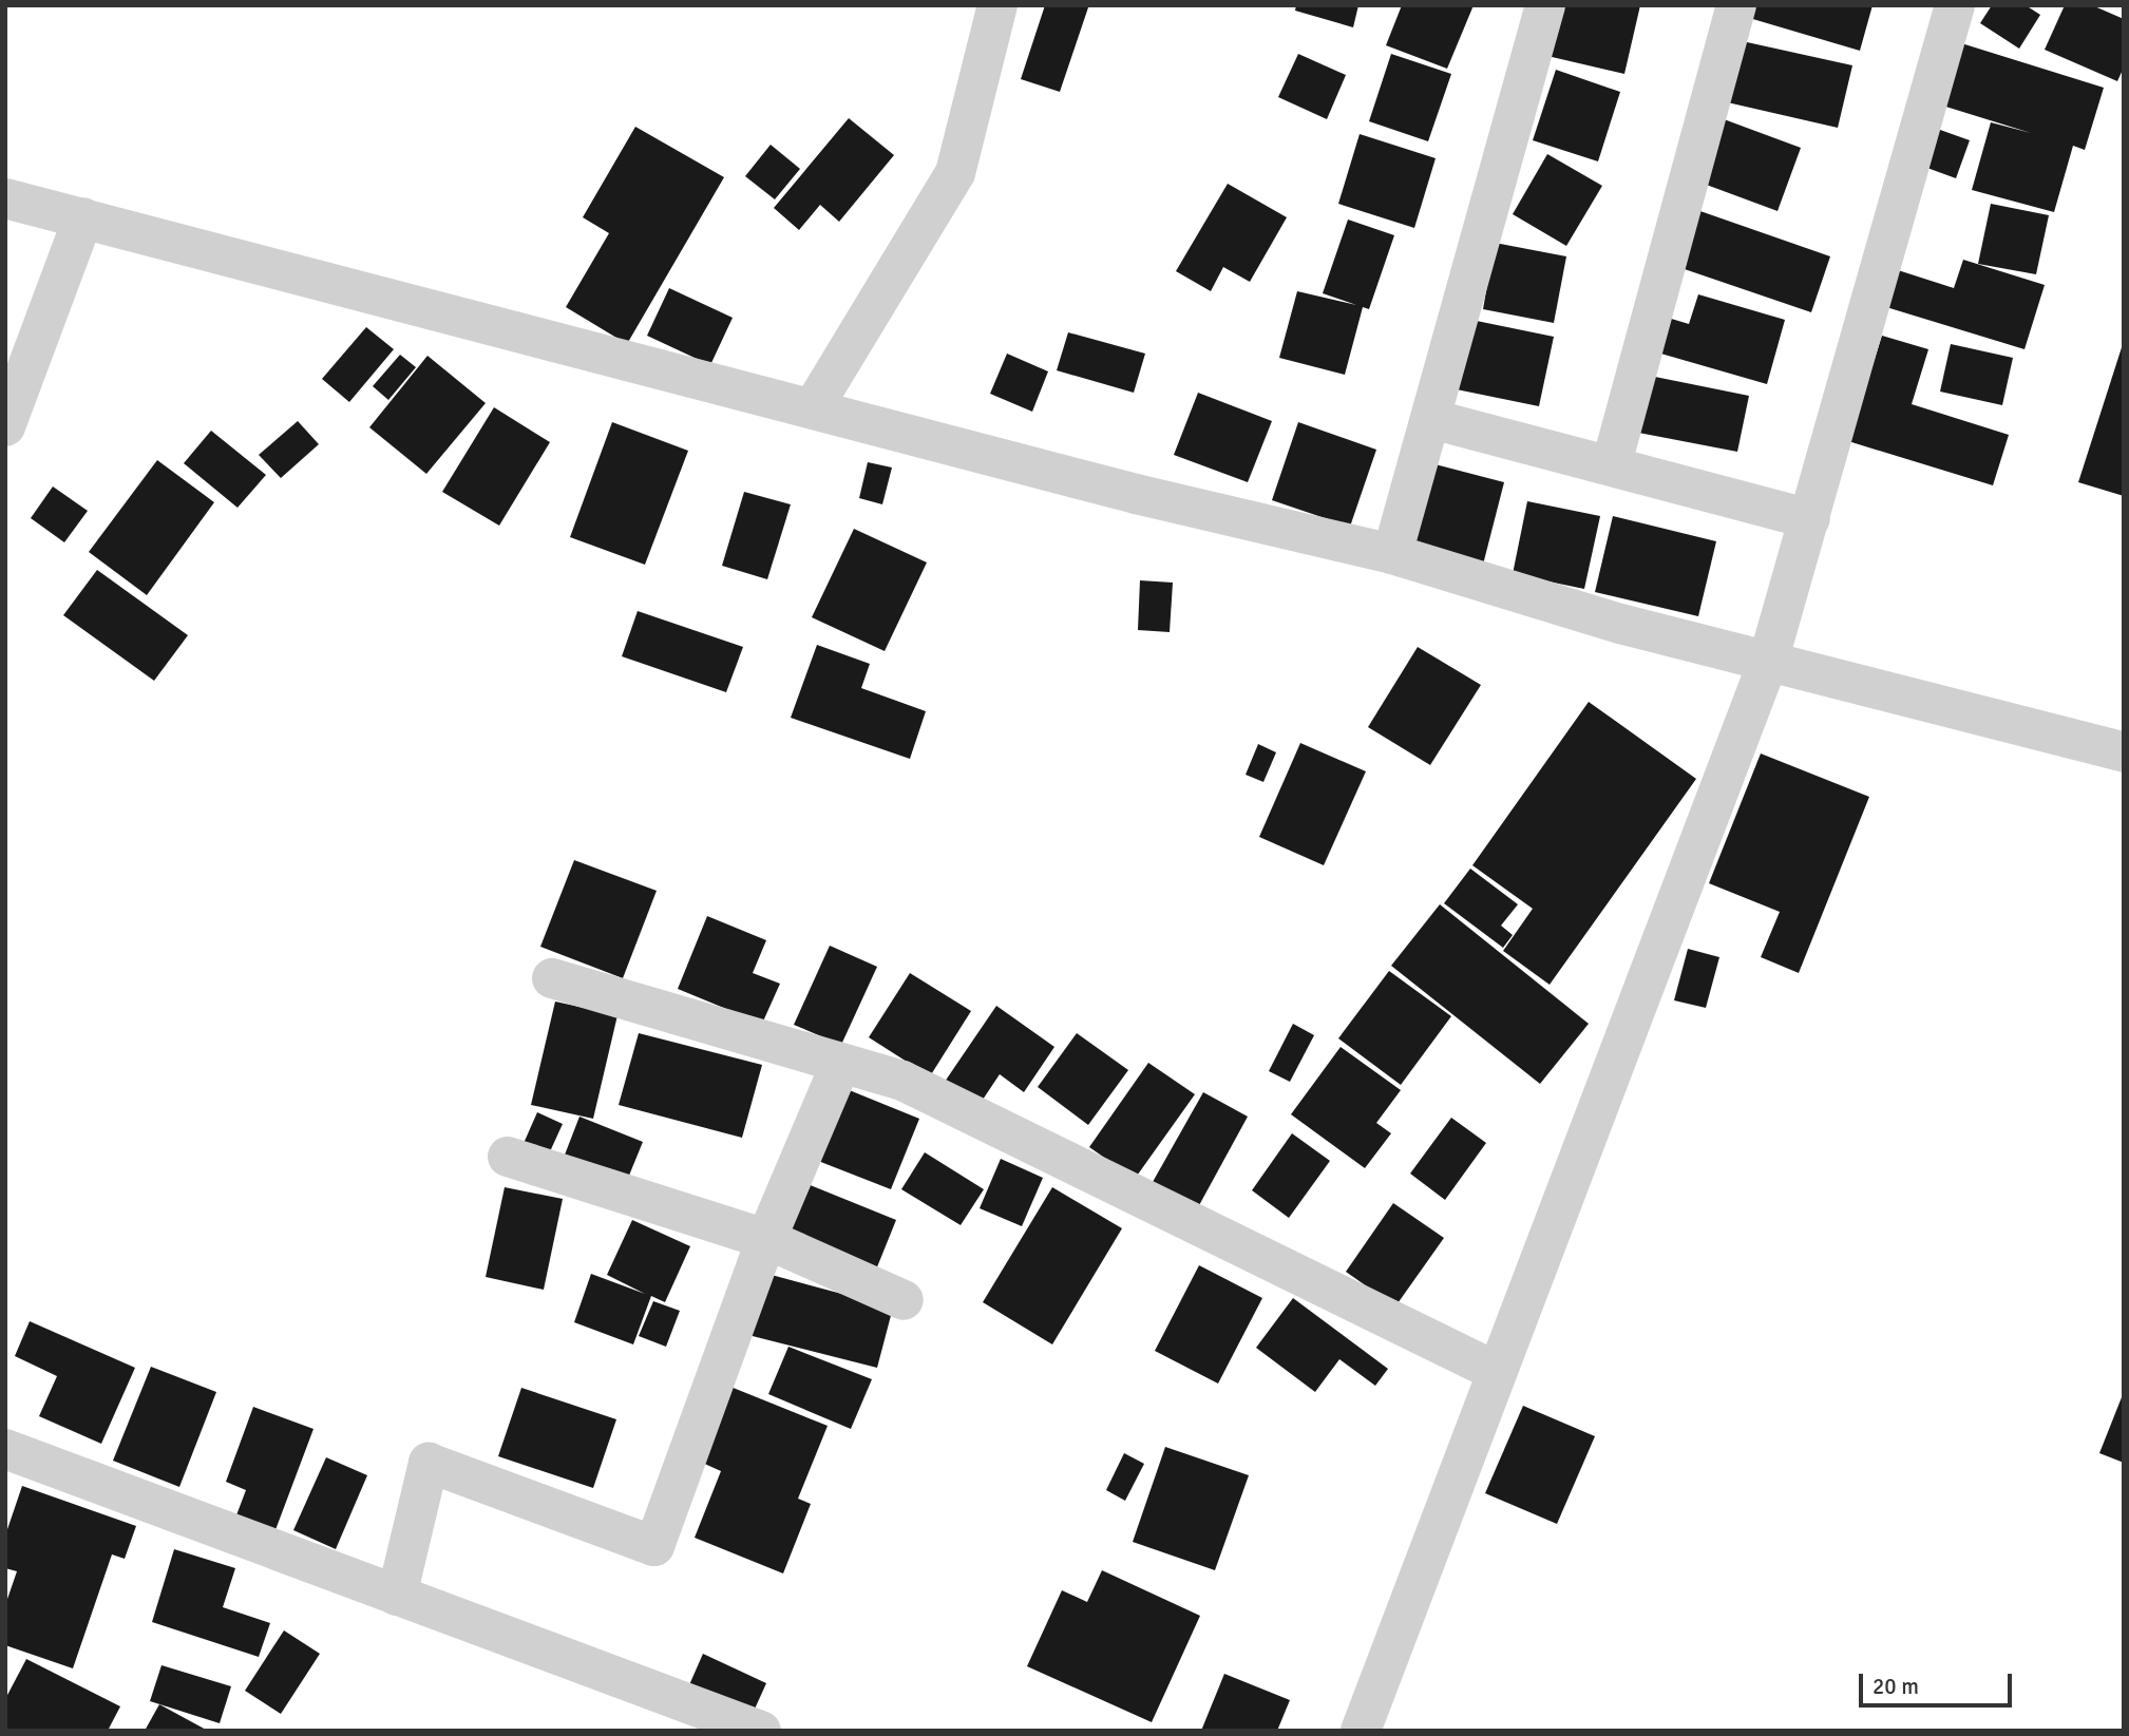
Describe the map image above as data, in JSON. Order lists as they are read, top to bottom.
{
  "scale_bar": "20 m"
}
